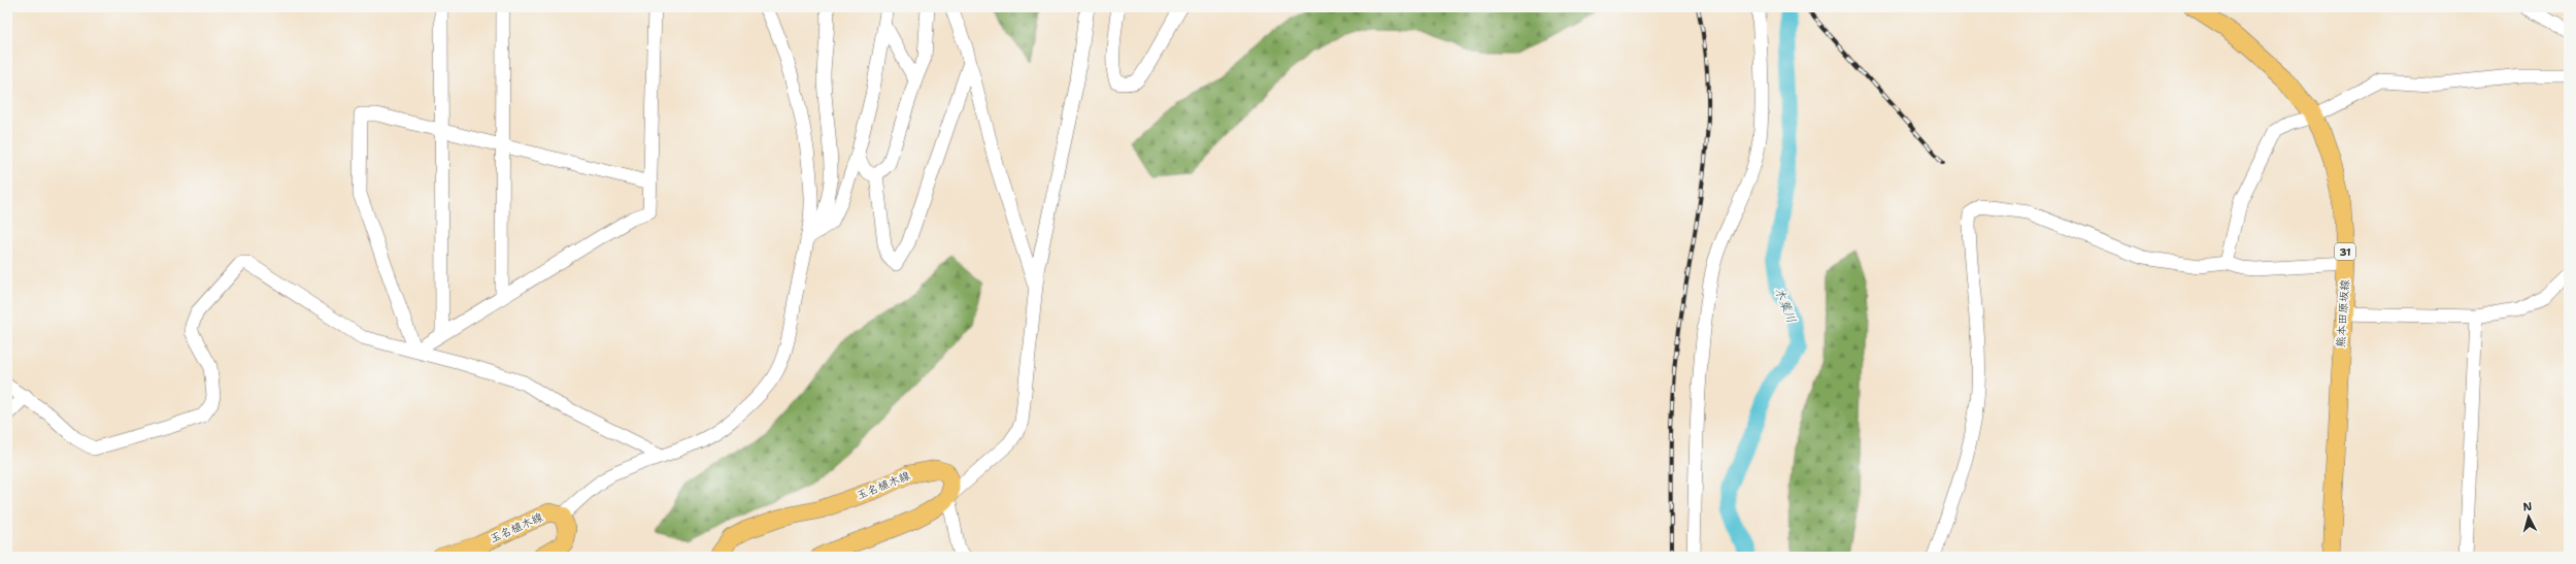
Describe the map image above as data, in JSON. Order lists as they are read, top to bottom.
{
  "streets": {
    "main road": ["31", "熊本田原坂線", "玉名植木線"]
  },
  "water": ["木葉川"],
  "north": "top"
}
